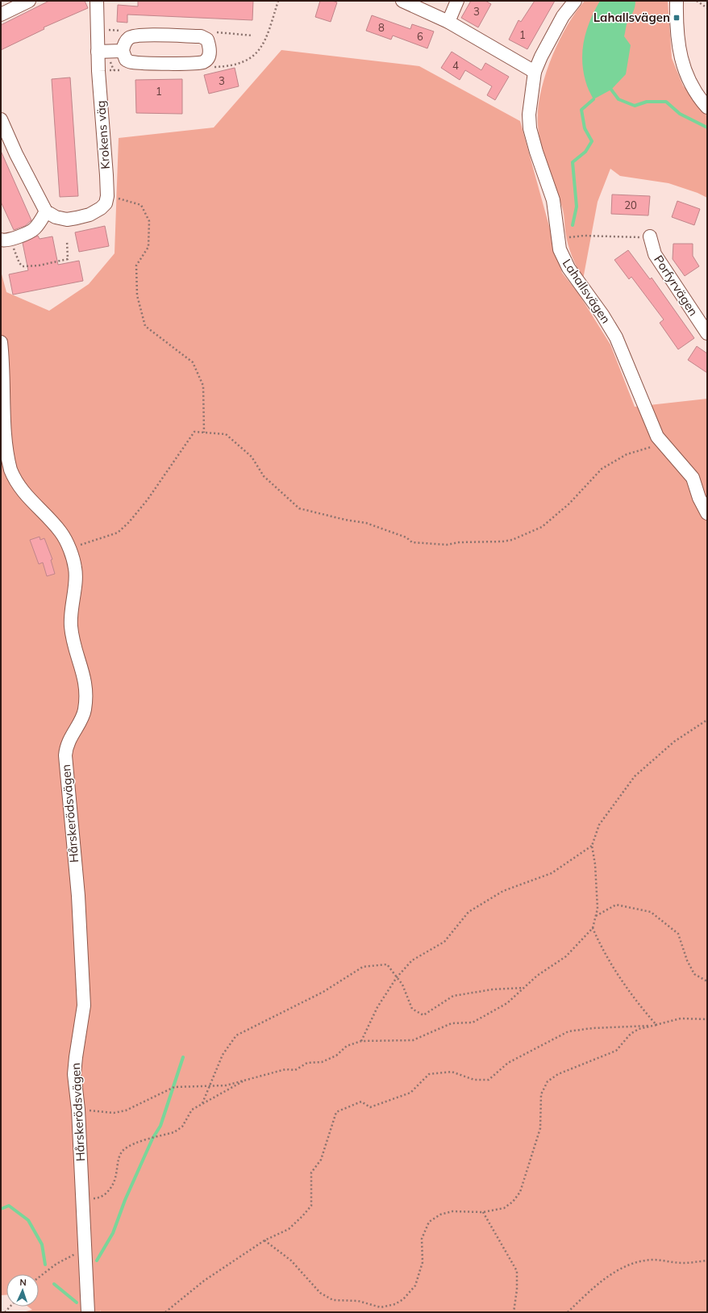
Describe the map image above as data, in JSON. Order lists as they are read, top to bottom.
{
  "streets": {
    "street": [
      "Krokens väg",
      "Porfyrvägen",
      "Lahallsvägen",
      "Hårskerödsvägen"
    ]
  },
  "places": {
    "transit": ["Lahallsvägen"]
  },
  "house_numbers": [
    "3",
    "8",
    "1",
    "6",
    "4",
    "3",
    "1",
    "20"
  ],
  "north": "top"
}
